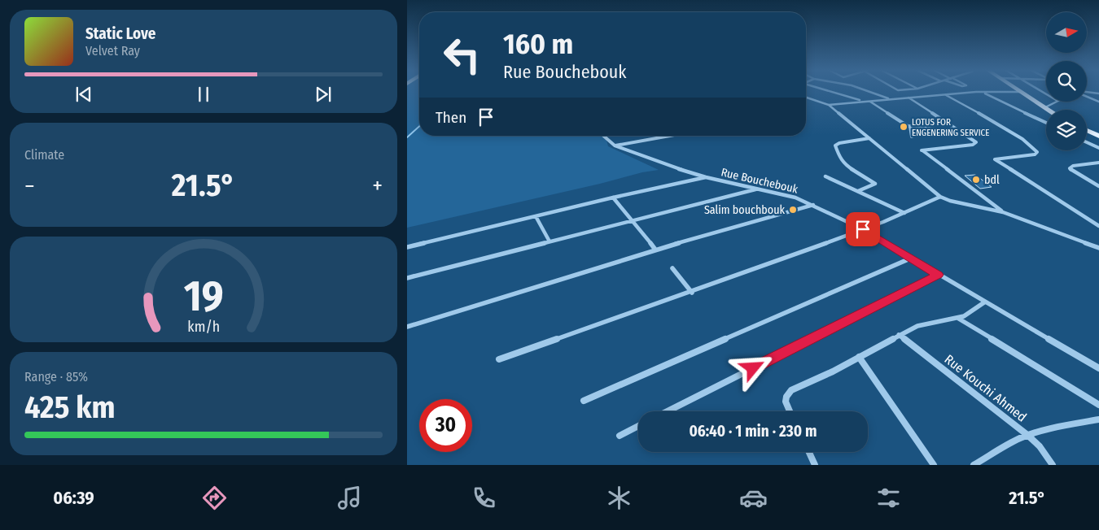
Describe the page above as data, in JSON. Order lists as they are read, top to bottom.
{
  "streets": {
    "street": ["Rue Bouchebouk", "Rue Kouchi Ahmed"]
  },
  "places": ["LOTUS FOR ENGENERING SERVICE", "bdl", "Salim bouchbouk"],
  "north": "right",
  "page": {
    "turn": ["160 m", "Rue Bouchebouk"],
    "song": ["Static Love", "Velvet Ray"],
    "then": "Then",
    "tile": [
      "Climate",
      ["Range · 85%", "425 km"]
    ],
    "heat": ["−", "21.5°", "+"],
    "limit": "30",
    "trip": "06:40 · 1 min · 230 m",
    "tabs": ["06:39", "21.5°"],
    "gauge": ["19", "km/h"]
  }
}
